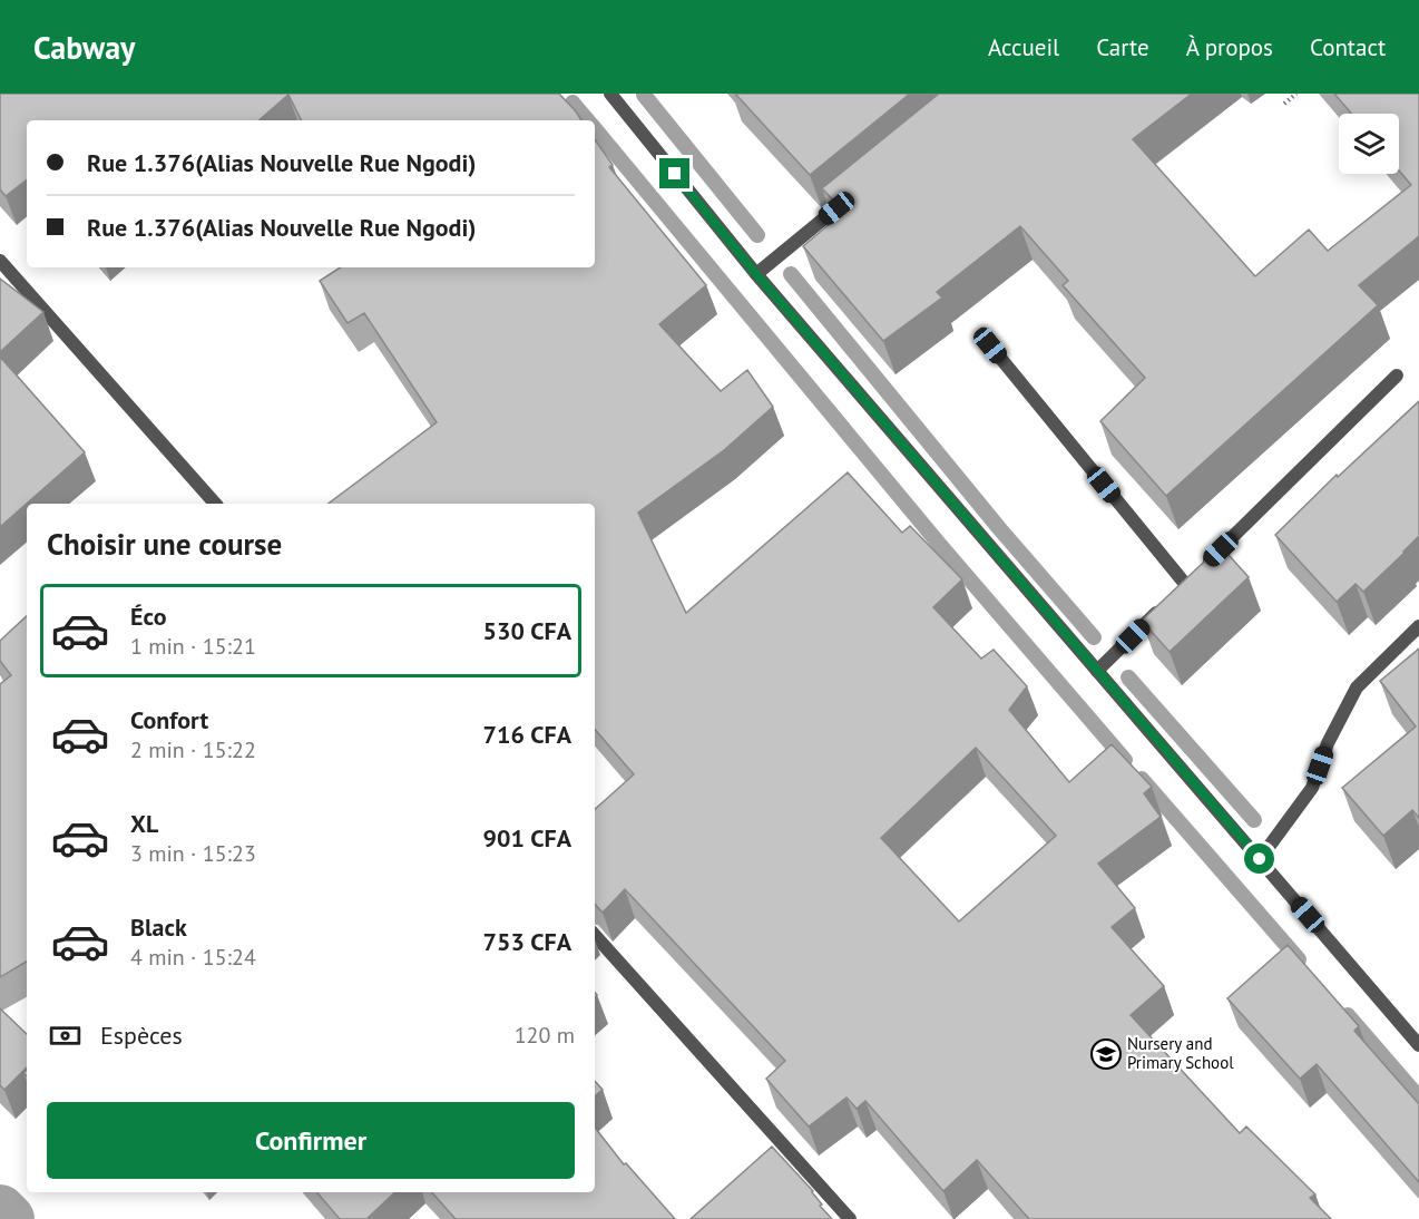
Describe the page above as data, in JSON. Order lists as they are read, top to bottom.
{
  "places": {
    "school or university": ["Nursery and Primary School"]
  },
  "page": {
    "header": "Cabway",
    "nav": [
      "Accueil",
      "Carte",
      "À propos",
      "Contact"
    ],
    "banner": ["Rue 1.376(Alias Nouvelle Rue Ngodi)", "Rue 1.376(Alias Nouvelle Rue Ngodi)"],
    "heading": "Choisir une course",
    "list": [
      {
        "name": "Éco",
        "note": "1 min · 15:21",
        "value": "530 CFA"
      },
      {
        "name": "Confort",
        "note": "2 min · 15:22",
        "value": "716 CFA"
      },
      {
        "name": "XL",
        "note": "3 min · 15:23",
        "value": "901 CFA"
      },
      {
        "name": "Black",
        "note": "4 min · 15:24",
        "value": "753 CFA"
      }
    ],
    "pay": ["Espèces", "120 m"],
    "buttons": "Confirmer"
  }
}
